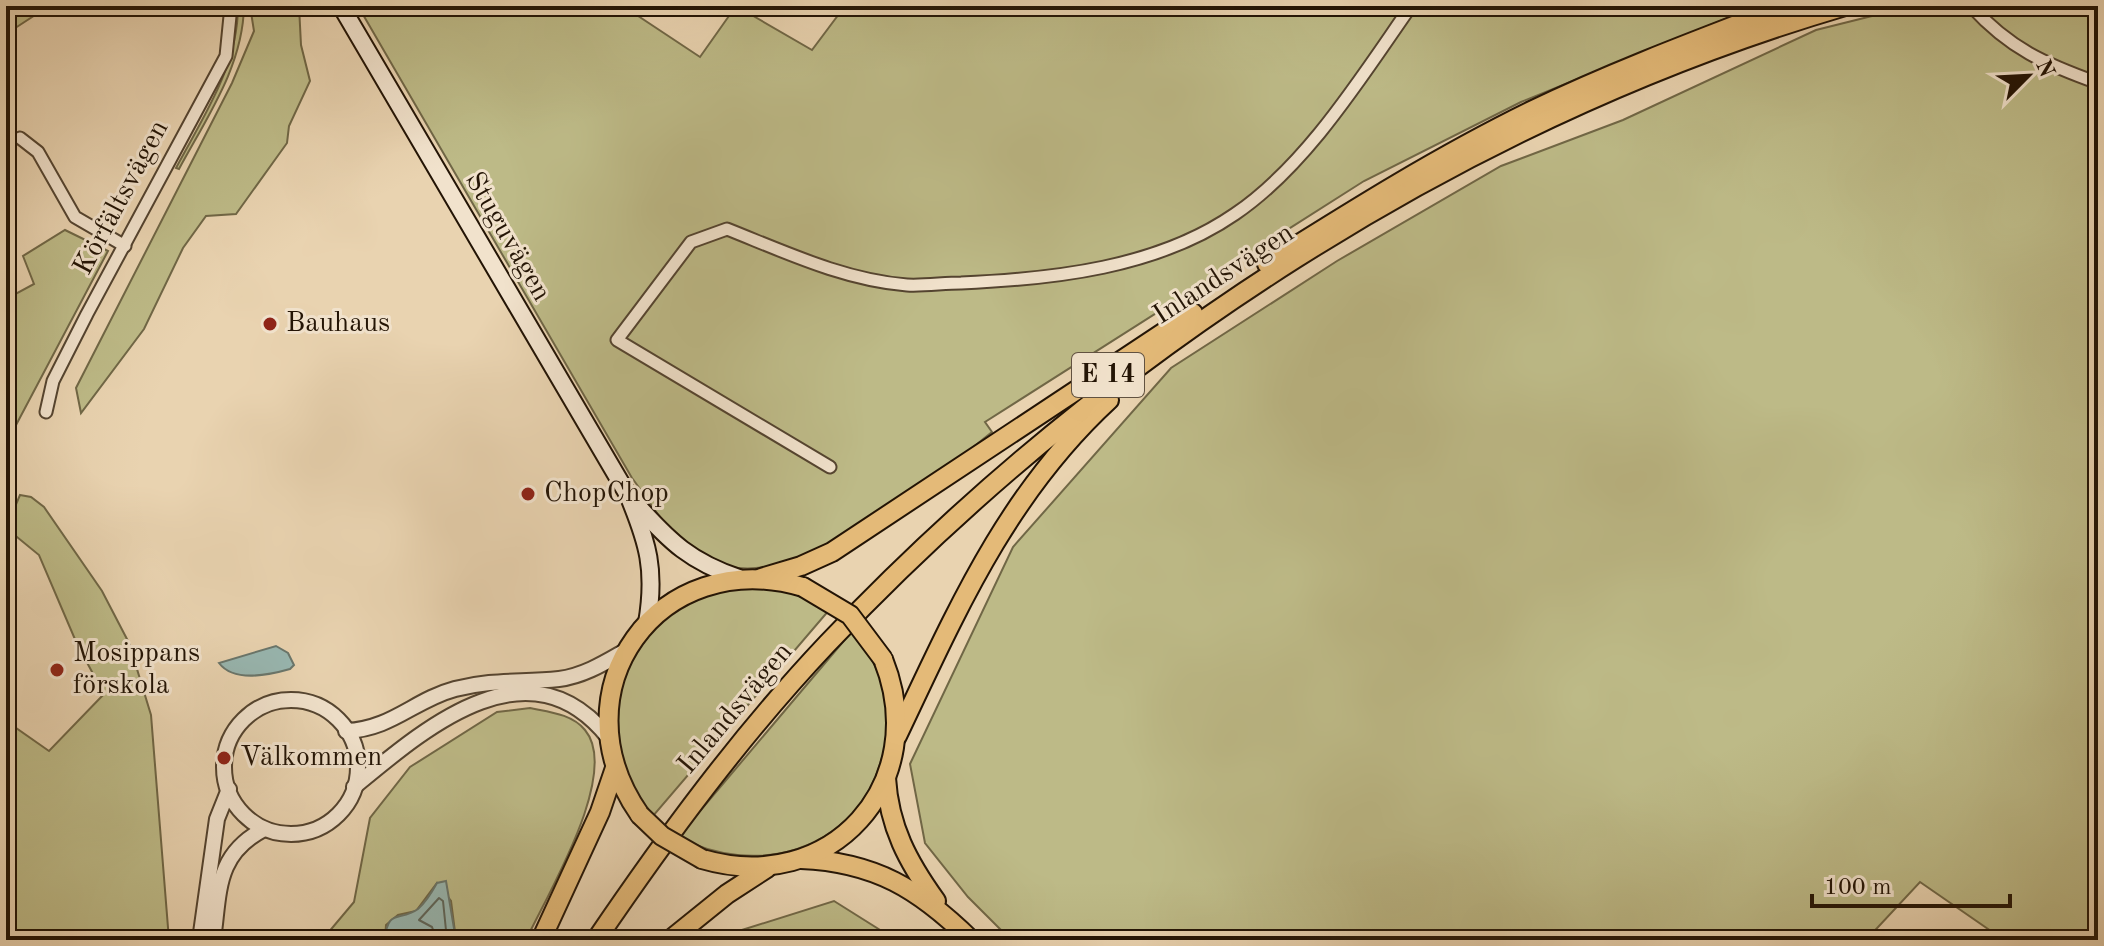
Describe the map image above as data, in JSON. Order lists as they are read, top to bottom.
{
  "streets": {
    "main road": ["Stuguvägen", "Inlandsvägen", "E 14"],
    "street": ["Körfältsvägen"]
  },
  "places": [
    "Bauhaus",
    "ChopChop",
    "Mosippans förskola",
    "Välkommen"
  ],
  "scale_bar": "100 m",
  "north": "top right"
}
